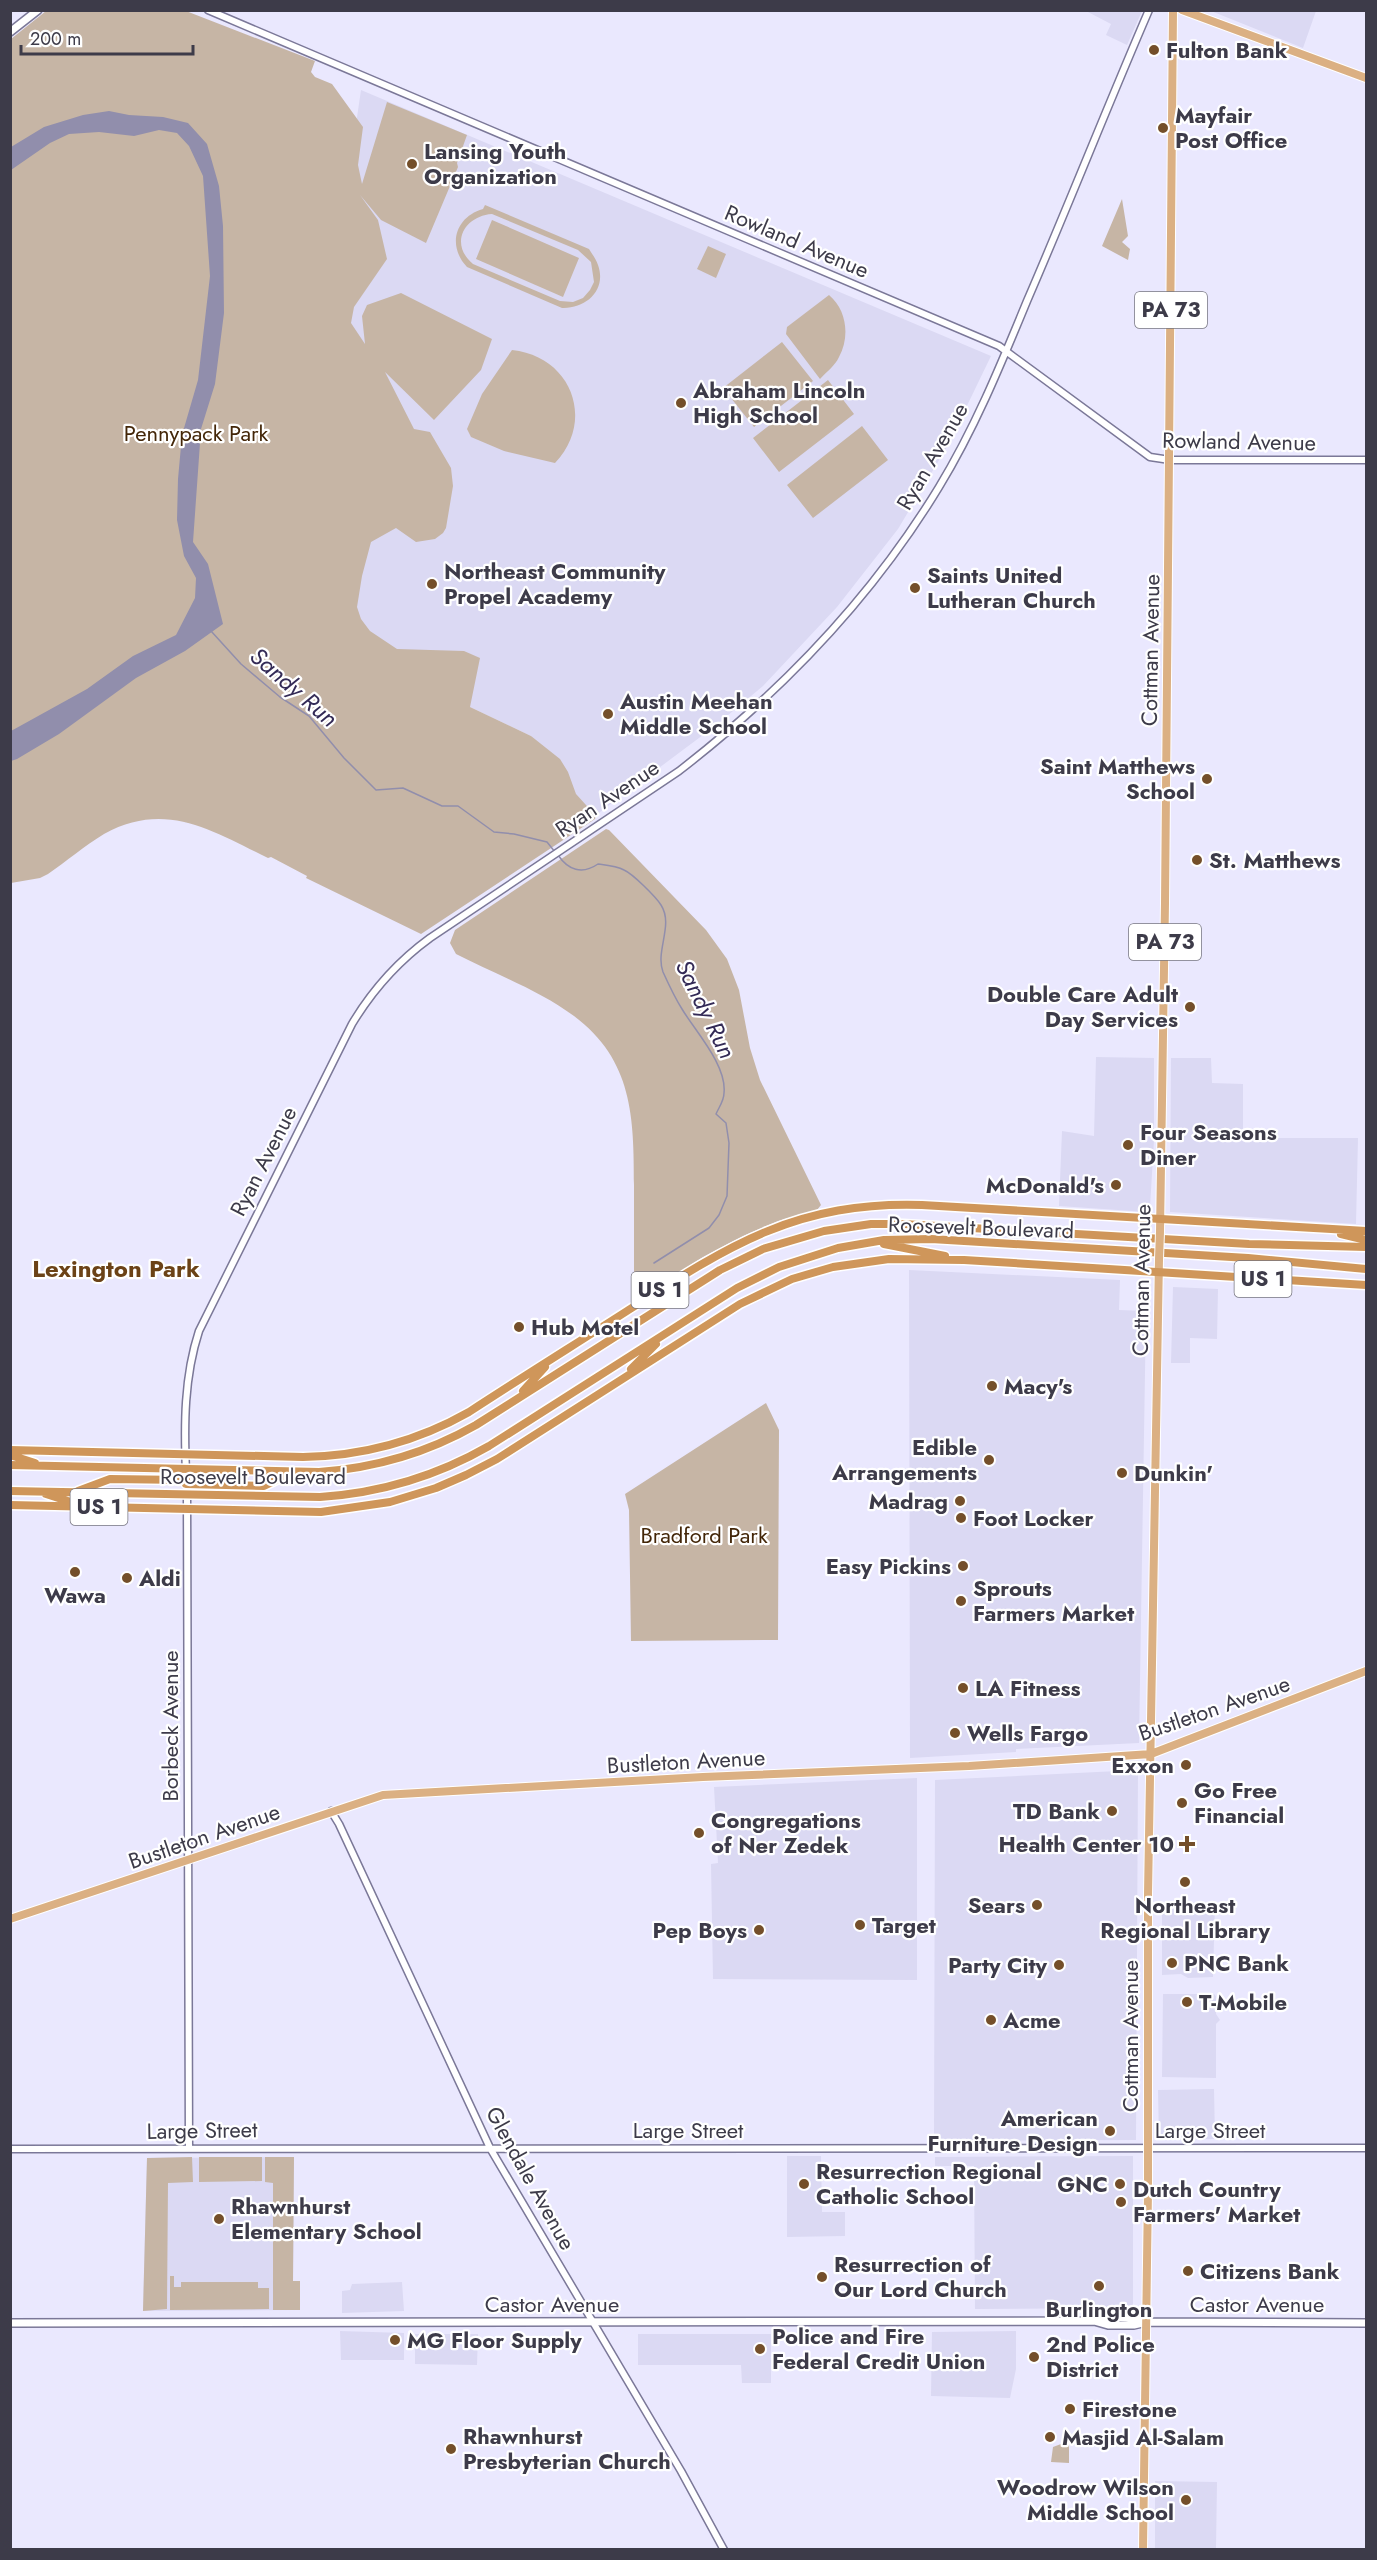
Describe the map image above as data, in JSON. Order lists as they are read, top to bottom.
{
  "streets": {
    "highway": ["Roosevelt Boulevard", "US 1"],
    "main road": [
      "PA 73",
      "Cottman Avenue",
      "Bustleton Avenue",
      "Castor Avenue"
    ],
    "street": [
      "Rowland Avenue",
      "Ryan Avenue",
      "Borbeck Avenue",
      "Large Street",
      "Glendale Avenue"
    ]
  },
  "crossings": [
    ["Rowland Avenue", "Ryan Avenue"],
    ["Rowland Avenue", "Cottman Avenue"],
    ["Ryan Avenue", "Roosevelt Boulevard"],
    ["Ryan Avenue", "Borbeck Avenue"],
    ["Cottman Avenue", "Roosevelt Boulevard"],
    ["Cottman Avenue", "Bustleton Avenue"],
    ["Cottman Avenue", "Large Street"],
    ["Cottman Avenue", "Castor Avenue"],
    ["Roosevelt Boulevard", "Borbeck Avenue"],
    ["Bustleton Avenue", "Borbeck Avenue"],
    ["Bustleton Avenue", "Glendale Avenue"],
    ["Borbeck Avenue", "Large Street"],
    ["Large Street", "Glendale Avenue"],
    ["Glendale Avenue", "Castor Avenue"]
  ],
  "districts": ["Lexington Park"],
  "water": ["Sandy Run"],
  "parks": ["Pennypack Park", "Bradford Park"],
  "places": {
    "other": [
      "Fulton Bank",
      "Mayfair Post Office",
      "Lansing Youth Organization",
      "Abraham Lincoln High School",
      "Northeast Community Propel Academy",
      "Saints United Lutheran Church",
      "Austin Meehan Middle School",
      "Saint Matthews School",
      "St. Matthews",
      "Double Care Adult Day Services",
      "Four Seasons Diner",
      "McDonald's",
      "Hub Motel",
      "Macy's",
      "Edible Arrangements",
      "Dunkin'",
      "Madrag",
      "Foot Locker",
      "Easy Pickins",
      "Wawa",
      "Aldi",
      "Sprouts Farmers Market",
      "LA Fitness",
      "Wells Fargo",
      "Exxon",
      "Go Free Financial",
      "TD Bank",
      "Congregations of Ner Zedek",
      "Northeast Regional Library",
      "Sears",
      "Target",
      "Pep Boys",
      "PNC Bank",
      "Party City",
      "T-Mobile",
      "Acme",
      "American Furniture Design",
      "Resurrection Regional Catholic School",
      "GNC",
      "Dutch Country Farmers' Market",
      "Rhawnhurst Elementary School",
      "Citizens Bank",
      "Resurrection of Our Lord Church",
      "Burlington",
      "MG Floor Supply",
      "Police and Fire Federal Credit Union",
      "2nd Police District",
      "Firestone",
      "Masjid Al-Salam",
      "Rhawnhurst Presbyterian Church",
      "Woodrow Wilson Middle School"
    ],
    "health": ["Health Center 10"]
  },
  "scale_bar": "200 m"
}
